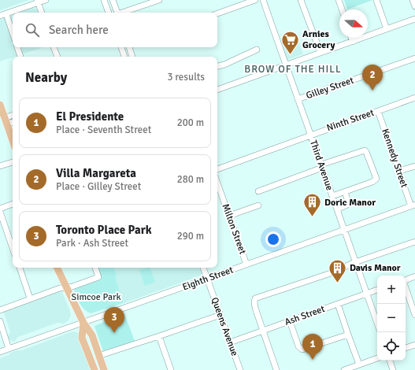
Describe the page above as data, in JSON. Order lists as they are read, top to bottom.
{
  "streets": {
    "street": [
      "Gilley Street",
      "Ninth Street",
      "Kennedy Street",
      "Third Avenue",
      "Milton Street",
      "Eighth Street",
      "Ash Street",
      "Queens Avenue"
    ]
  },
  "crossings": [
    ["Gilley Street", "Third Avenue"],
    ["Ninth Street", "Kennedy Street"],
    ["Ninth Street", "Third Avenue"],
    ["Kennedy Street", "Eighth Street"],
    ["Third Avenue", "Eighth Street"],
    ["Third Avenue", "Ash Street"],
    ["Milton Street", "Eighth Street"],
    ["Eighth Street", "Queens Avenue"],
    ["Ash Street", "Queens Avenue"]
  ],
  "districts": ["BROW OF THE HILL"],
  "parks": ["Simcoe Park"],
  "places": {
    "supermarket": ["Arnies Grocery"],
    "building": ["Doric Manor", "Davis Manor"]
  },
  "north": "right",
  "page": {
    "search": "Search here",
    "heading": ["Nearby", "3 results"],
    "pins": ["2", "3", "1"],
    "list": [
      {
        "mark": "1",
        "name": "El Presidente",
        "note": "Place · Seventh Street",
        "value": "200 m"
      },
      {
        "mark": "2",
        "name": "Villa Margareta",
        "note": "Place · Gilley Street",
        "value": "280 m"
      },
      {
        "mark": "3",
        "name": "Toronto Place Park",
        "note": "Park · Ash Street",
        "value": "290 m"
      }
    ],
    "map_buttons": ["+", "−"]
  }
}
